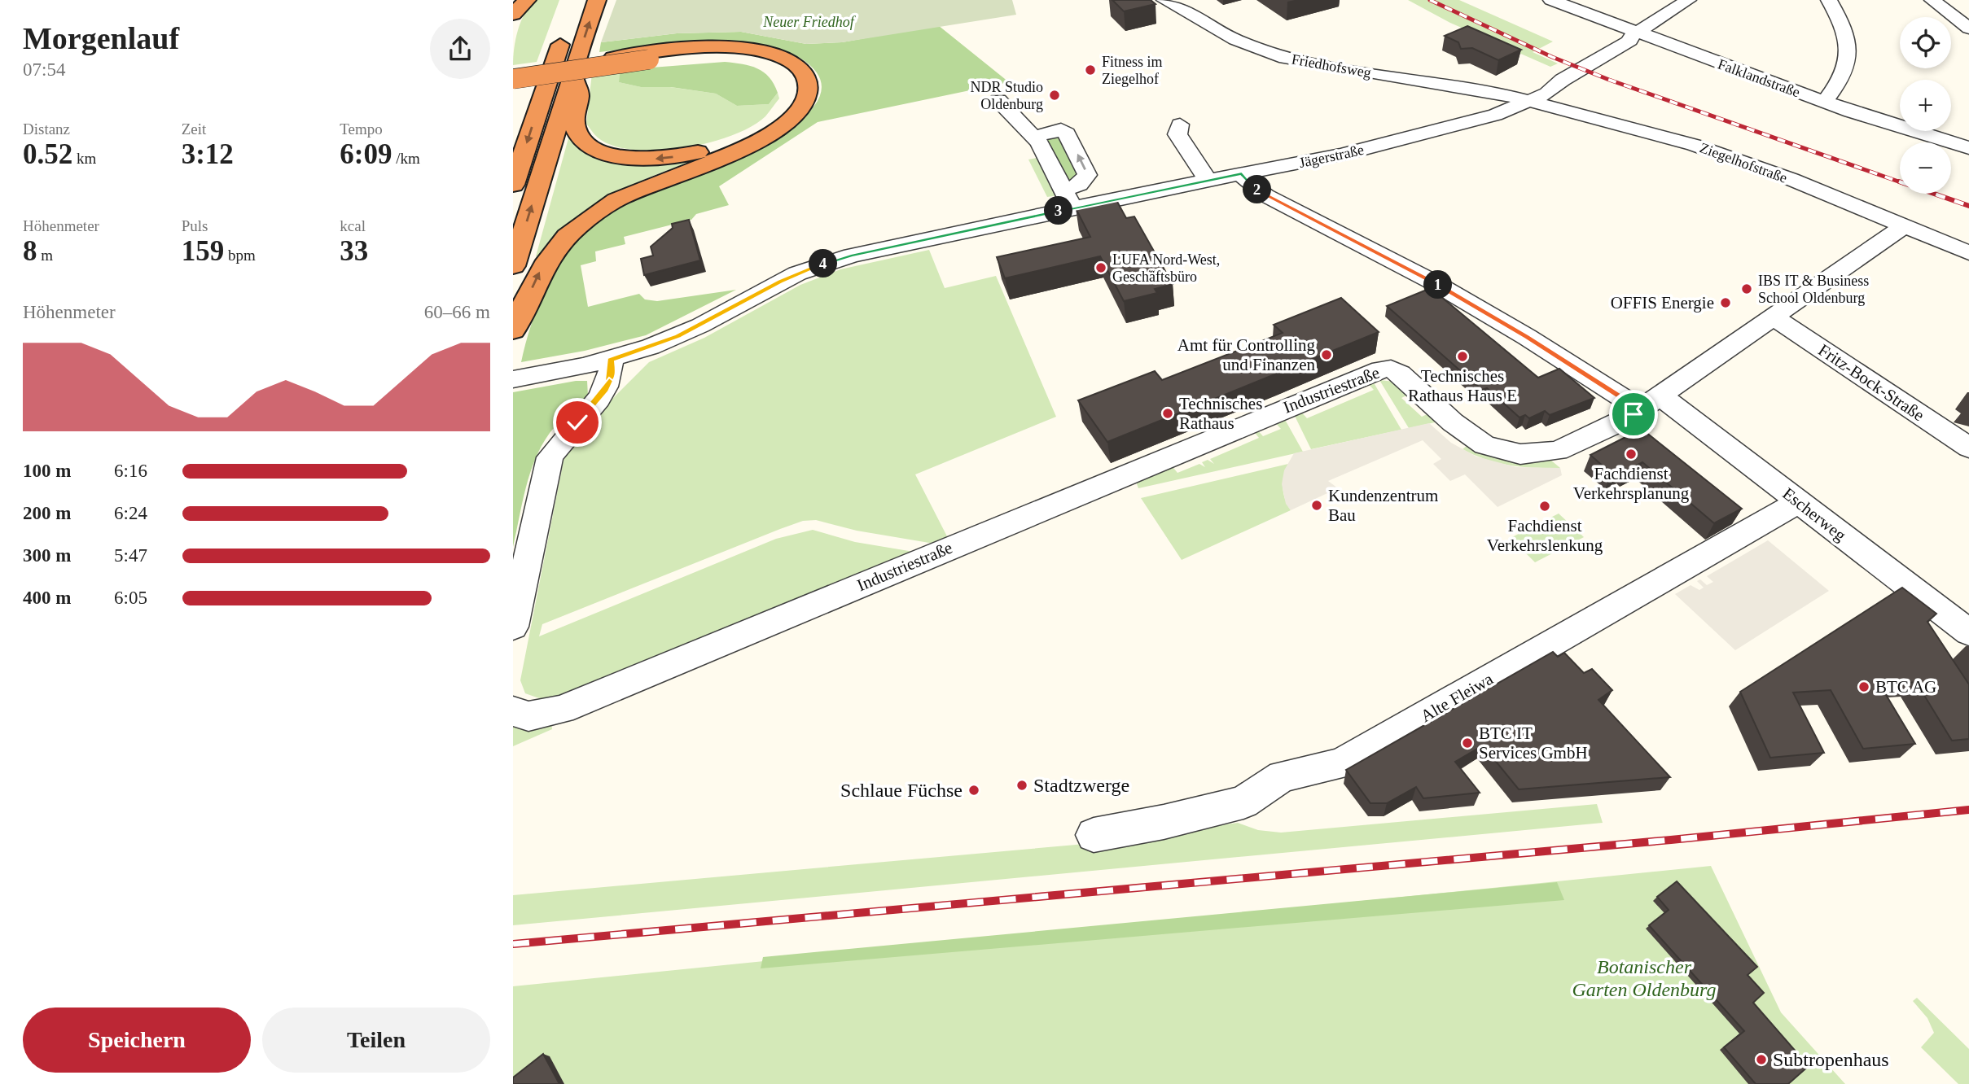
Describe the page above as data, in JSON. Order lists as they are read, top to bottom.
{
  "streets": {
    "street": [
      "Friedhofsweg",
      "Falklandstraße",
      "Jägerstraße",
      "Ziegelhofstraße",
      "Fritz-Bock-Straße",
      "Industriestraße",
      "Escherweg",
      "Alte Fleiwa"
    ]
  },
  "crossings": [
    ["Friedhofsweg", "Jägerstraße"],
    ["Friedhofsweg", "Ziegelhofstraße"],
    ["Jägerstraße", "Ziegelhofstraße"],
    ["Jägerstraße", "Escherweg"],
    ["Ziegelhofstraße", "Industriestraße"],
    ["Fritz-Bock-Straße", "Industriestraße"],
    ["Industriestraße", "Escherweg"],
    ["Escherweg", "Alte Fleiwa"]
  ],
  "parks": ["Neuer Friedhof", "Botanischer Garten Oldenburg"],
  "places": [
    "Fitness im Ziegelhof",
    "NDR Studio Oldenburg",
    "LUFA Nord-West, Geschäftsbüro",
    "IBS IT & Business School Oldenburg",
    "OFFIS Energie",
    "Amt für Controlling und Finanzen",
    "Technisches Rathaus Haus E",
    "Technisches Rathaus",
    "Fachdienst Verkehrsplanung",
    "Kundenzentrum Bau",
    "Fachdienst Verkehrslenkung",
    "BTC AG",
    "BTC IT Services GmbH",
    "Stadtzwerge",
    "Schlaue Füchse",
    "Subtropenhaus"
  ],
  "page": {
    "heading": ["Morgenlauf", "07:54"],
    "map_buttons": ["+", "−"],
    "stats": [
      ["Distanz", "0.52 km"],
      ["Zeit", "3:12"],
      ["Tempo", "6:09 /km"],
      ["Höhenmeter", "8 m"],
      ["Puls", "159 bpm"],
      ["kcal", "33"]
    ],
    "pins": [
      "2",
      "3",
      "4",
      "1"
    ],
    "chart": ["Höhenmeter", "60–66 m"],
    "list": [
      {
        "name": "100 m",
        "note": "6:16"
      },
      {
        "name": "200 m",
        "note": "6:24"
      },
      {
        "name": "300 m",
        "note": "5:47"
      },
      {
        "name": "400 m",
        "note": "6:05"
      }
    ],
    "buttons": ["Speichern", "Teilen"]
  }
}
